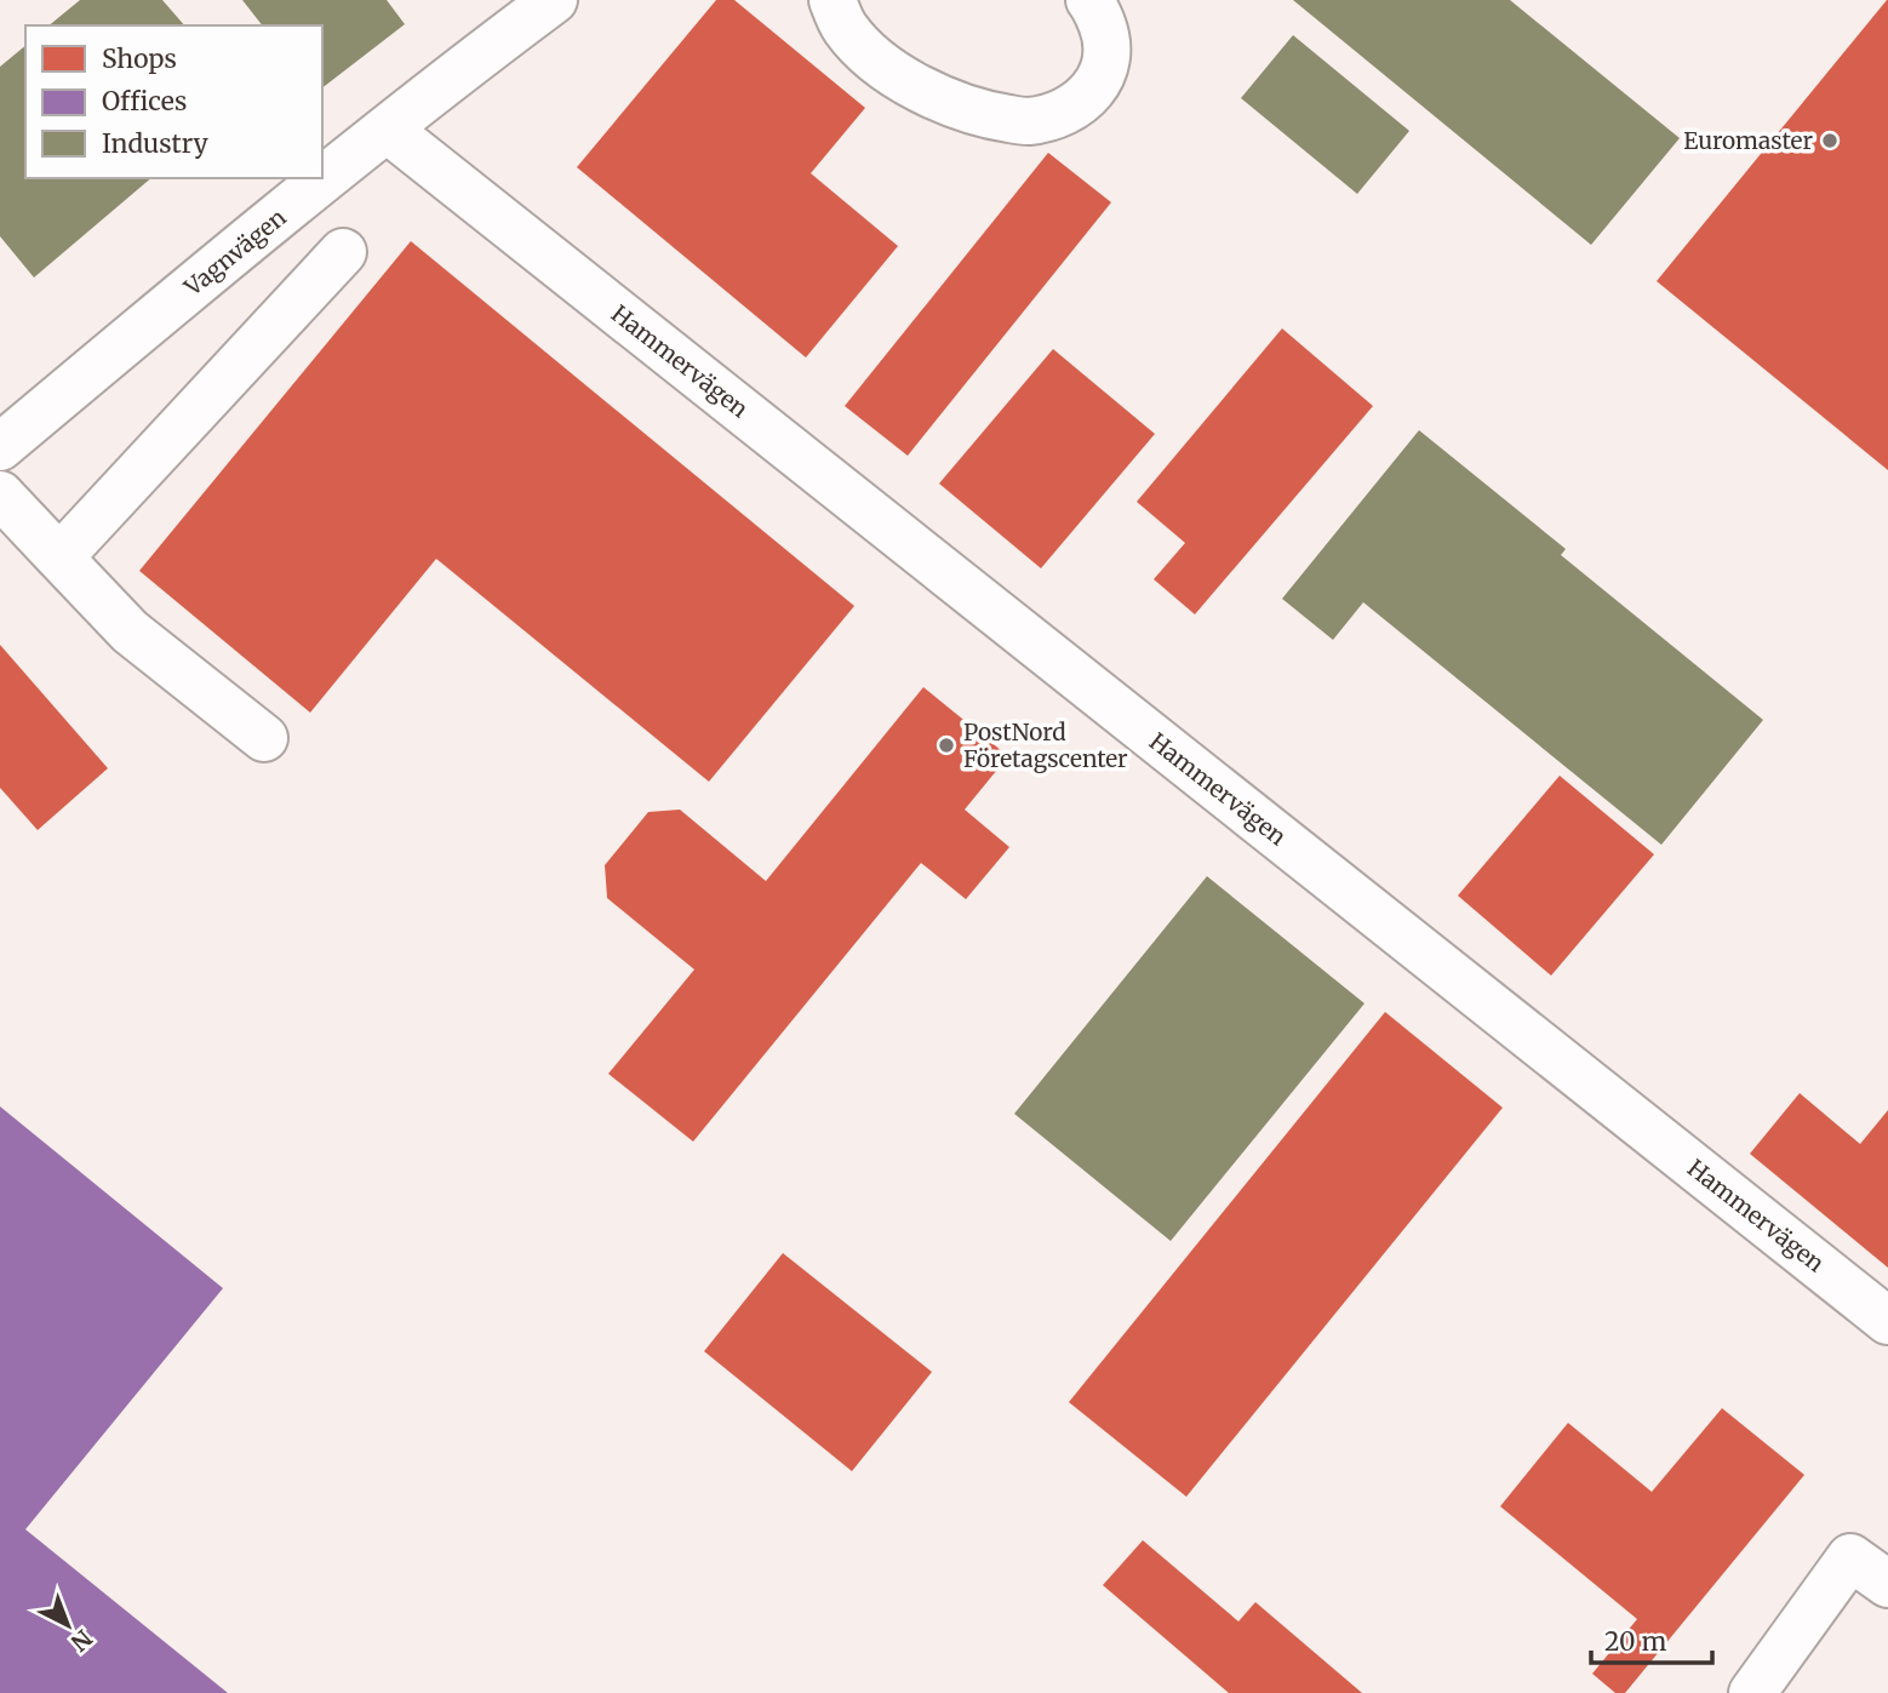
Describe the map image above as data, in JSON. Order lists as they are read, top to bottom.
{
  "streets": {
    "street": ["Vagnvägen", "Hammervägen"]
  },
  "crossings": [
    ["Vagnvägen", "Hammervägen"]
  ],
  "places": ["Euromaster", "PostNord Företagscenter"],
  "legend": ["Shops", "Offices", "Industry"],
  "scale_bar": "20 m",
  "north": "bottom right"
}
